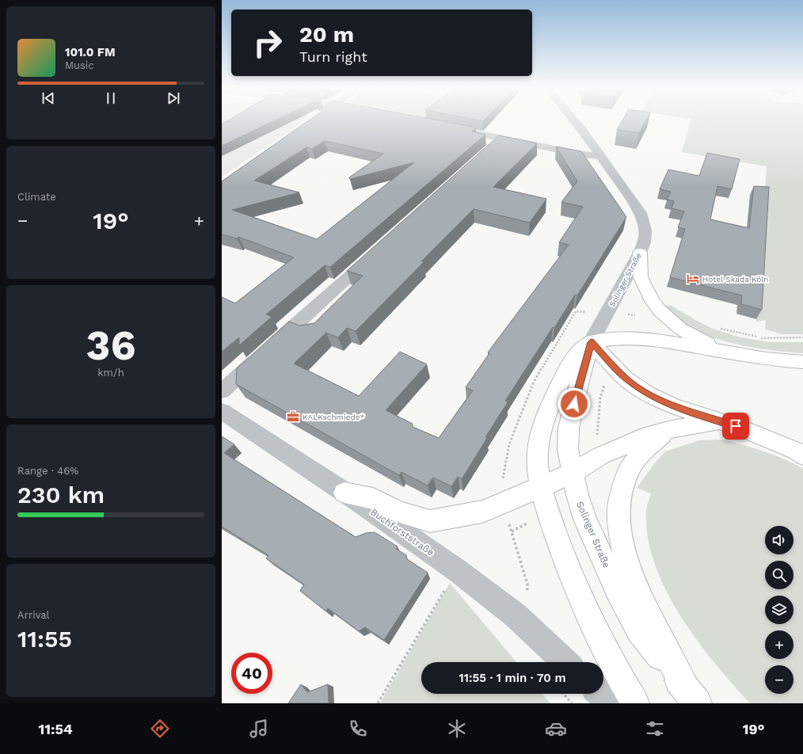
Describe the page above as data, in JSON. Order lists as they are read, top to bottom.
{
  "streets": {
    "main road": ["Solinger Straße"],
    "street": ["Buchforststraße"]
  },
  "places": {
    "hotel": ["Hotel Skada Köln"],
    "office": ["KALKschmiede*"]
  },
  "page": {
    "turn": ["20 m", "Turn right"],
    "song": ["101.0 FM", "Music"],
    "tile": [
      "Climate",
      ["36", "km/h"],
      ["Range · 46%", "230 km"],
      ["Arrival", "11:55"]
    ],
    "heat": ["−", "19°", "+"],
    "map_buttons": ["+", "−"],
    "limit": "40",
    "trip": "11:55 · 1 min · 70 m",
    "tabs": ["11:54", "19°"]
  }
}
